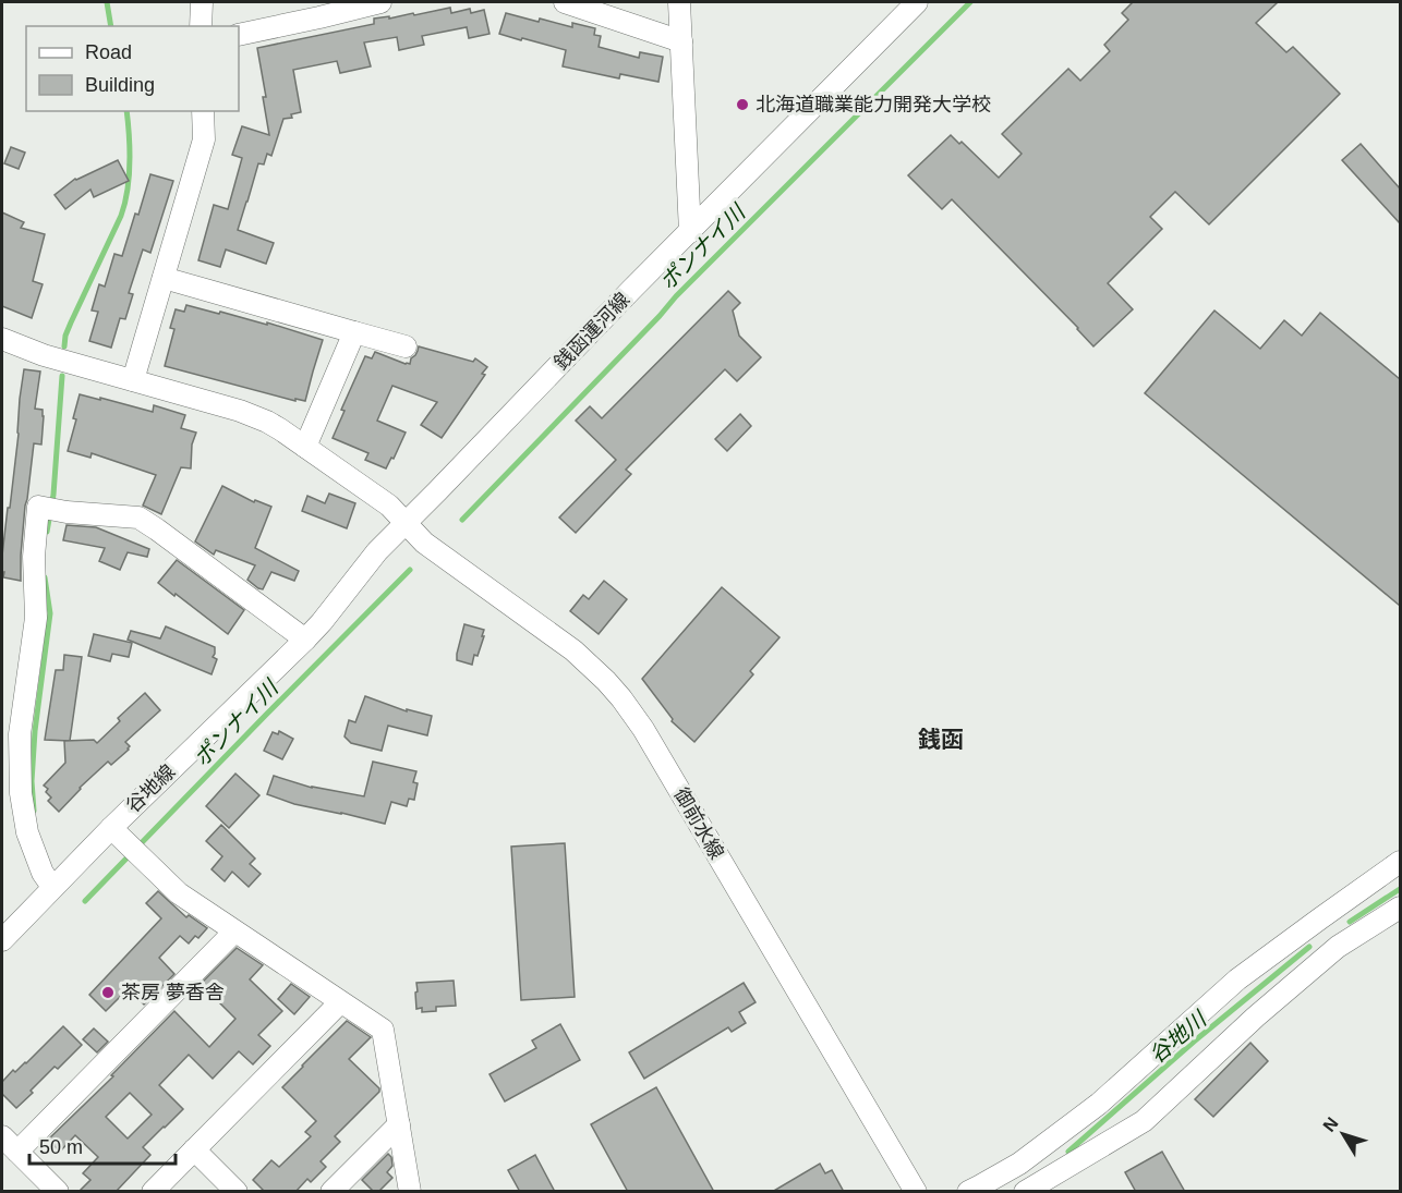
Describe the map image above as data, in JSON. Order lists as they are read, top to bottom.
{
  "streets": {
    "street": ["銭函運河線", "谷地線", "御前水線"]
  },
  "crossings": [
    ["銭函運河線", "谷地線"],
    ["銭函運河線", "御前水線"],
    ["谷地線", "御前水線"]
  ],
  "districts": ["銭函"],
  "water": ["ポンナイ川", "谷地川"],
  "places": ["北海道職業能力開発大学校", "茶房 夢香舎"],
  "legend": ["Road", "Building"],
  "scale_bar": "50 m",
  "north": "top left"
}
